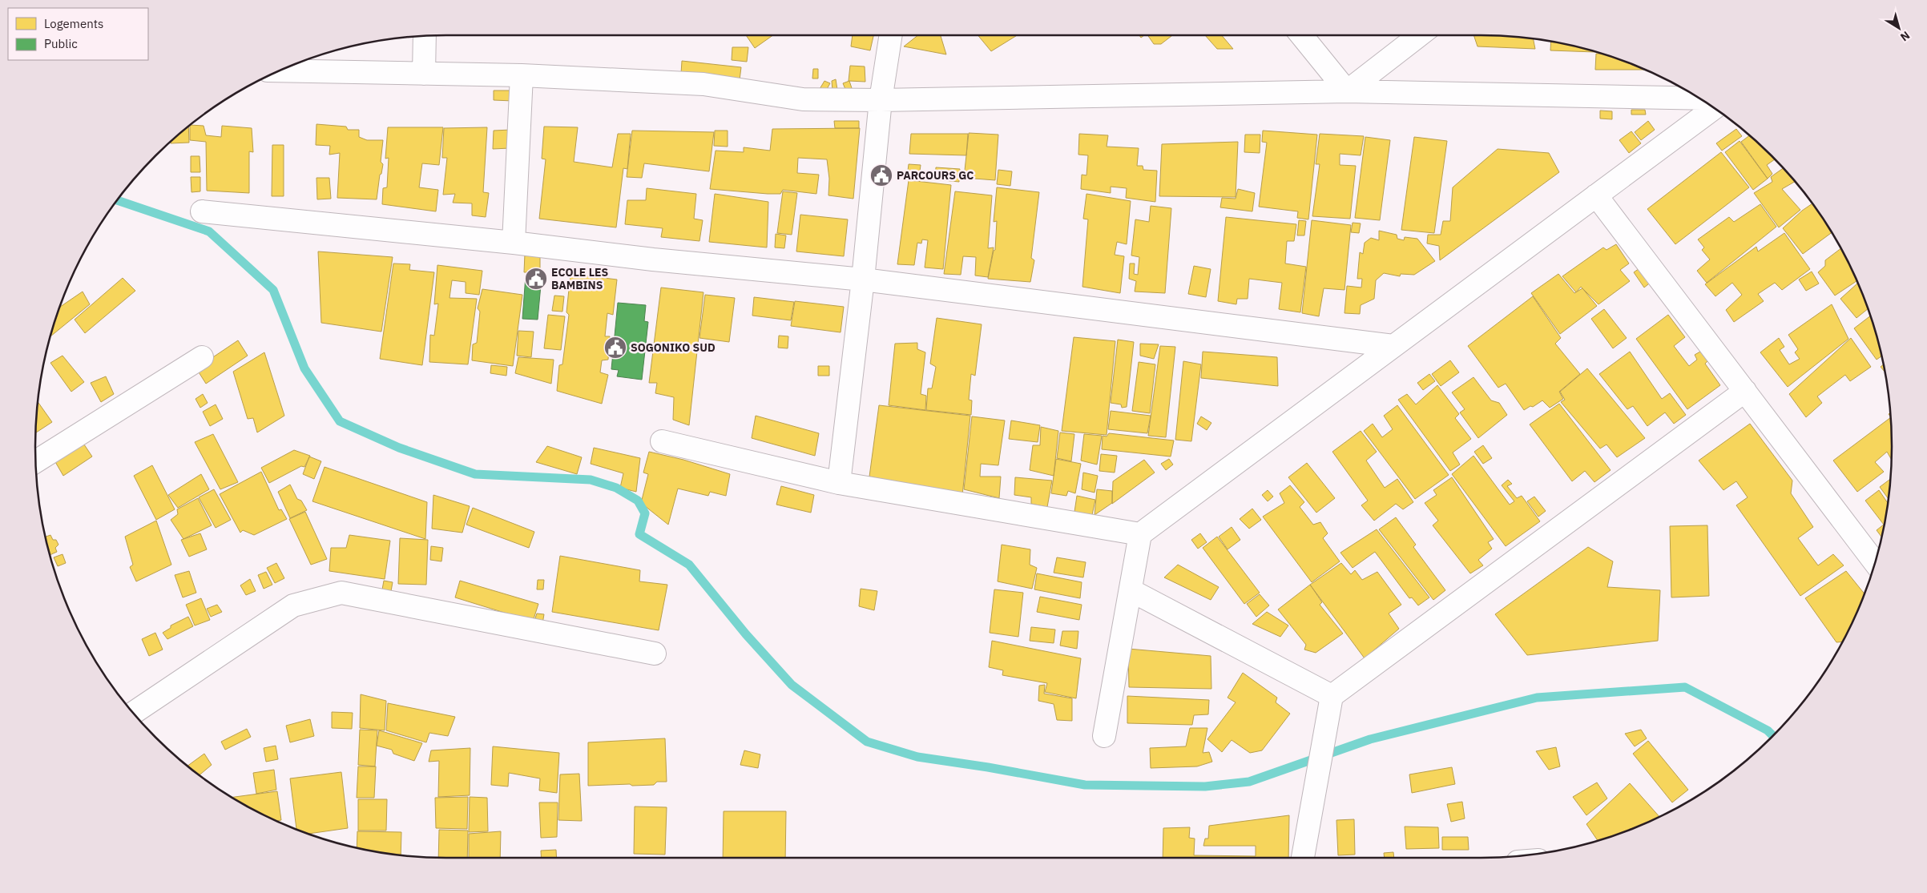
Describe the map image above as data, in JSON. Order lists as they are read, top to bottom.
{
  "places": {
    "public building": ["PARCOURS GC", "ECOLE LES BAMBINS", "SOGONIKO SUD"]
  },
  "legend": ["Logements", "Public"],
  "north": "bottom right"
}
